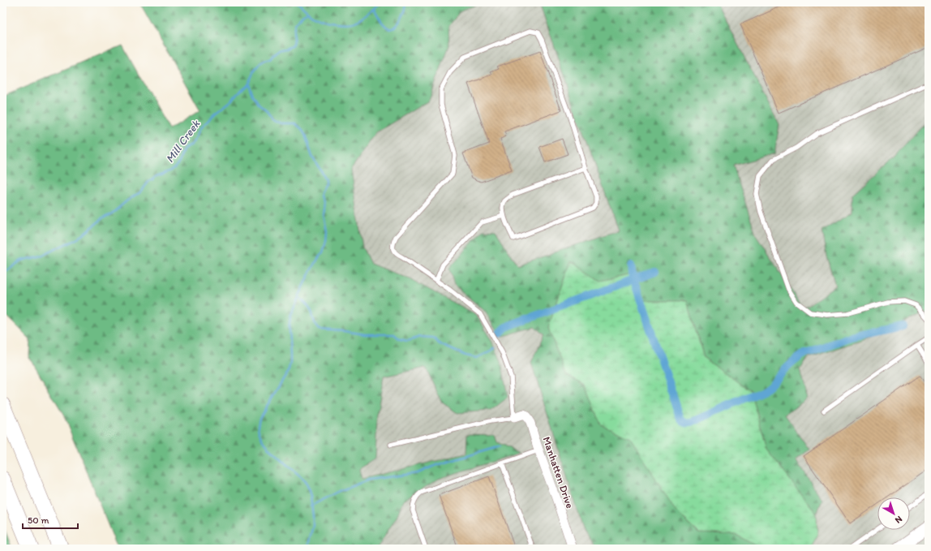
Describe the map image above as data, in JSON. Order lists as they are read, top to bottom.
{
  "streets": {
    "street": ["Manhatten Drive"]
  },
  "water": ["Mill Creek"],
  "scale_bar": "50 m",
  "north": "bottom right"
}
